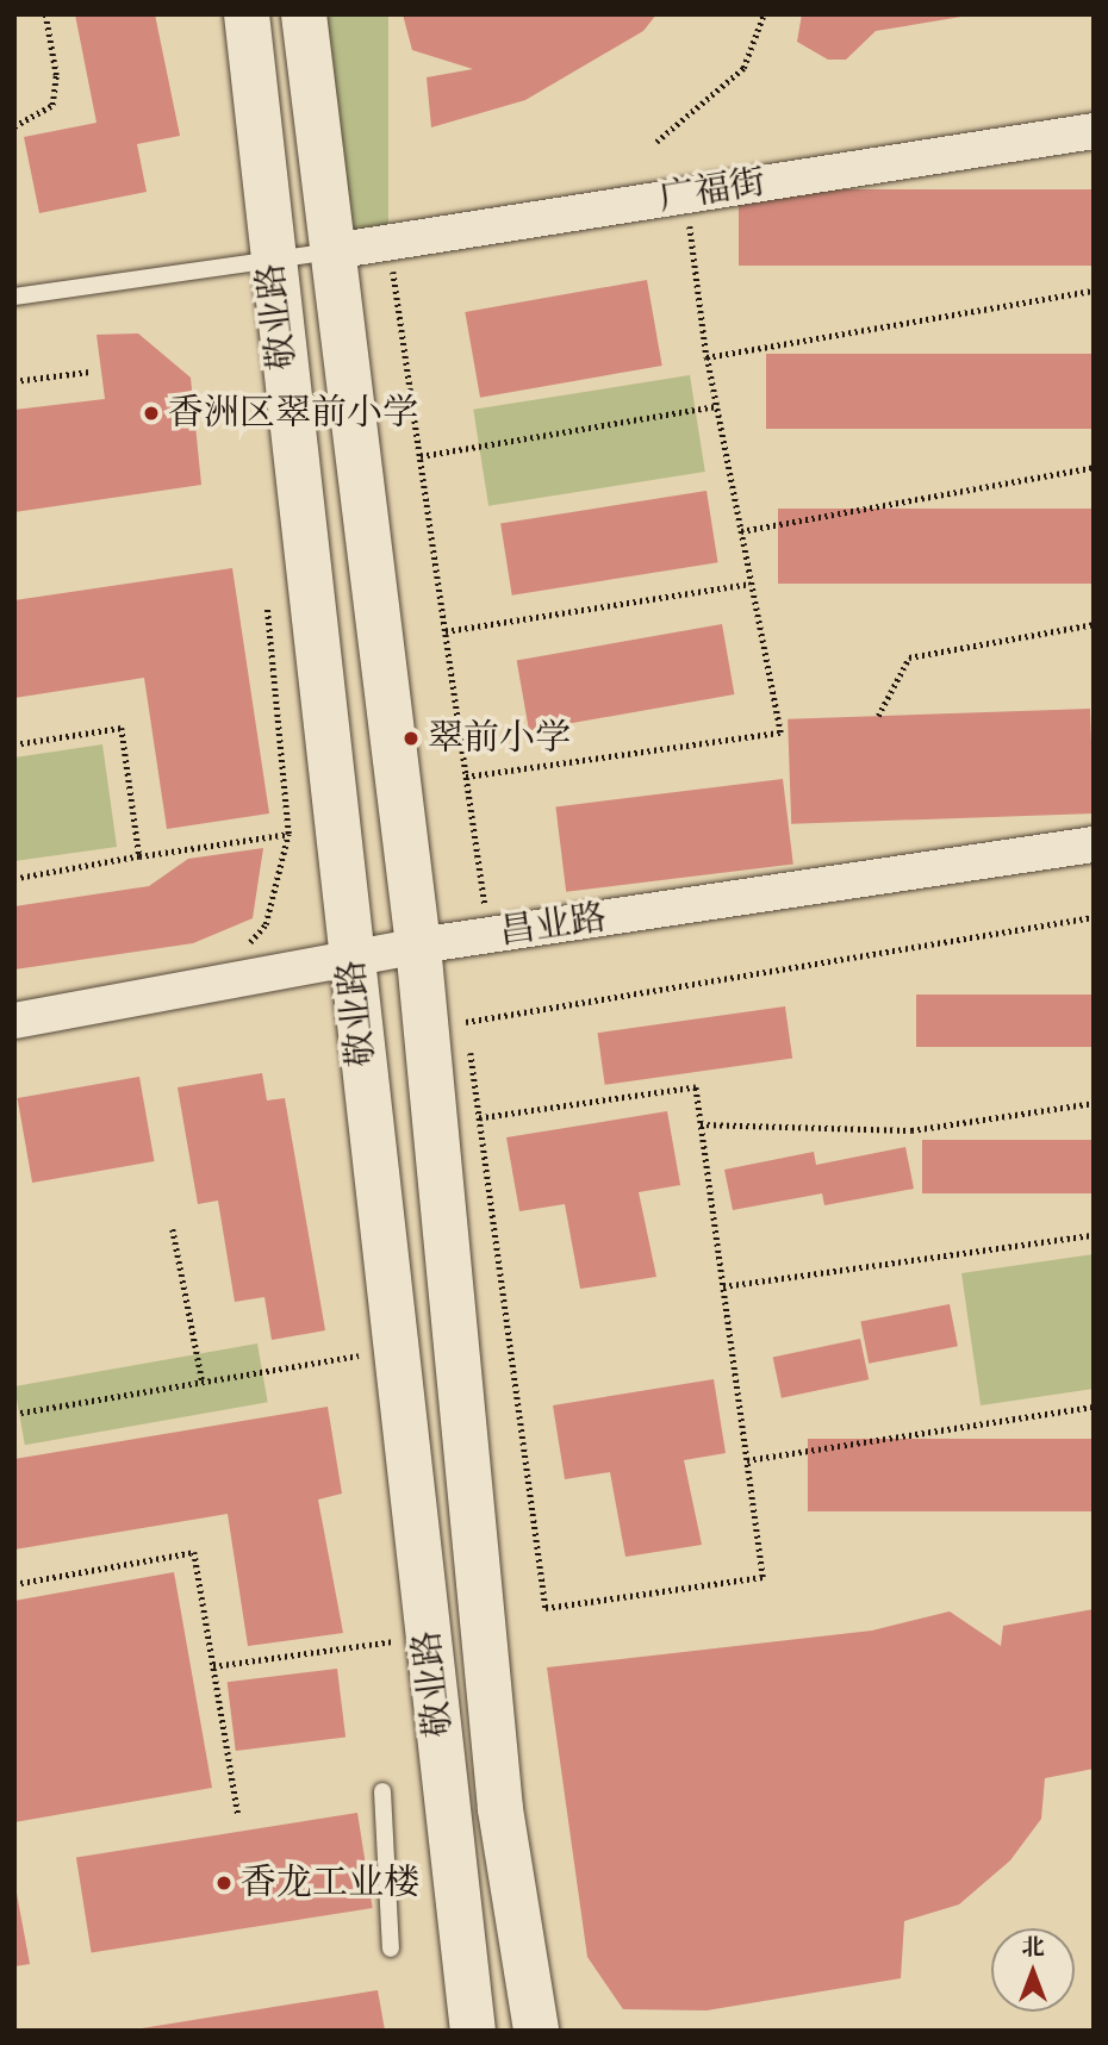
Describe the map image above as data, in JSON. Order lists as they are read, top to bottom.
{
  "streets": {
    "main road": ["敬业路"],
    "street": ["广福街", "昌业路"]
  },
  "crossings": [
    ["广福街", "敬业路"],
    ["敬业路", "昌业路"]
  ],
  "places": ["香洲区翠前小学", "翠前小学", "香龙工业楼"],
  "north": "top"
}
